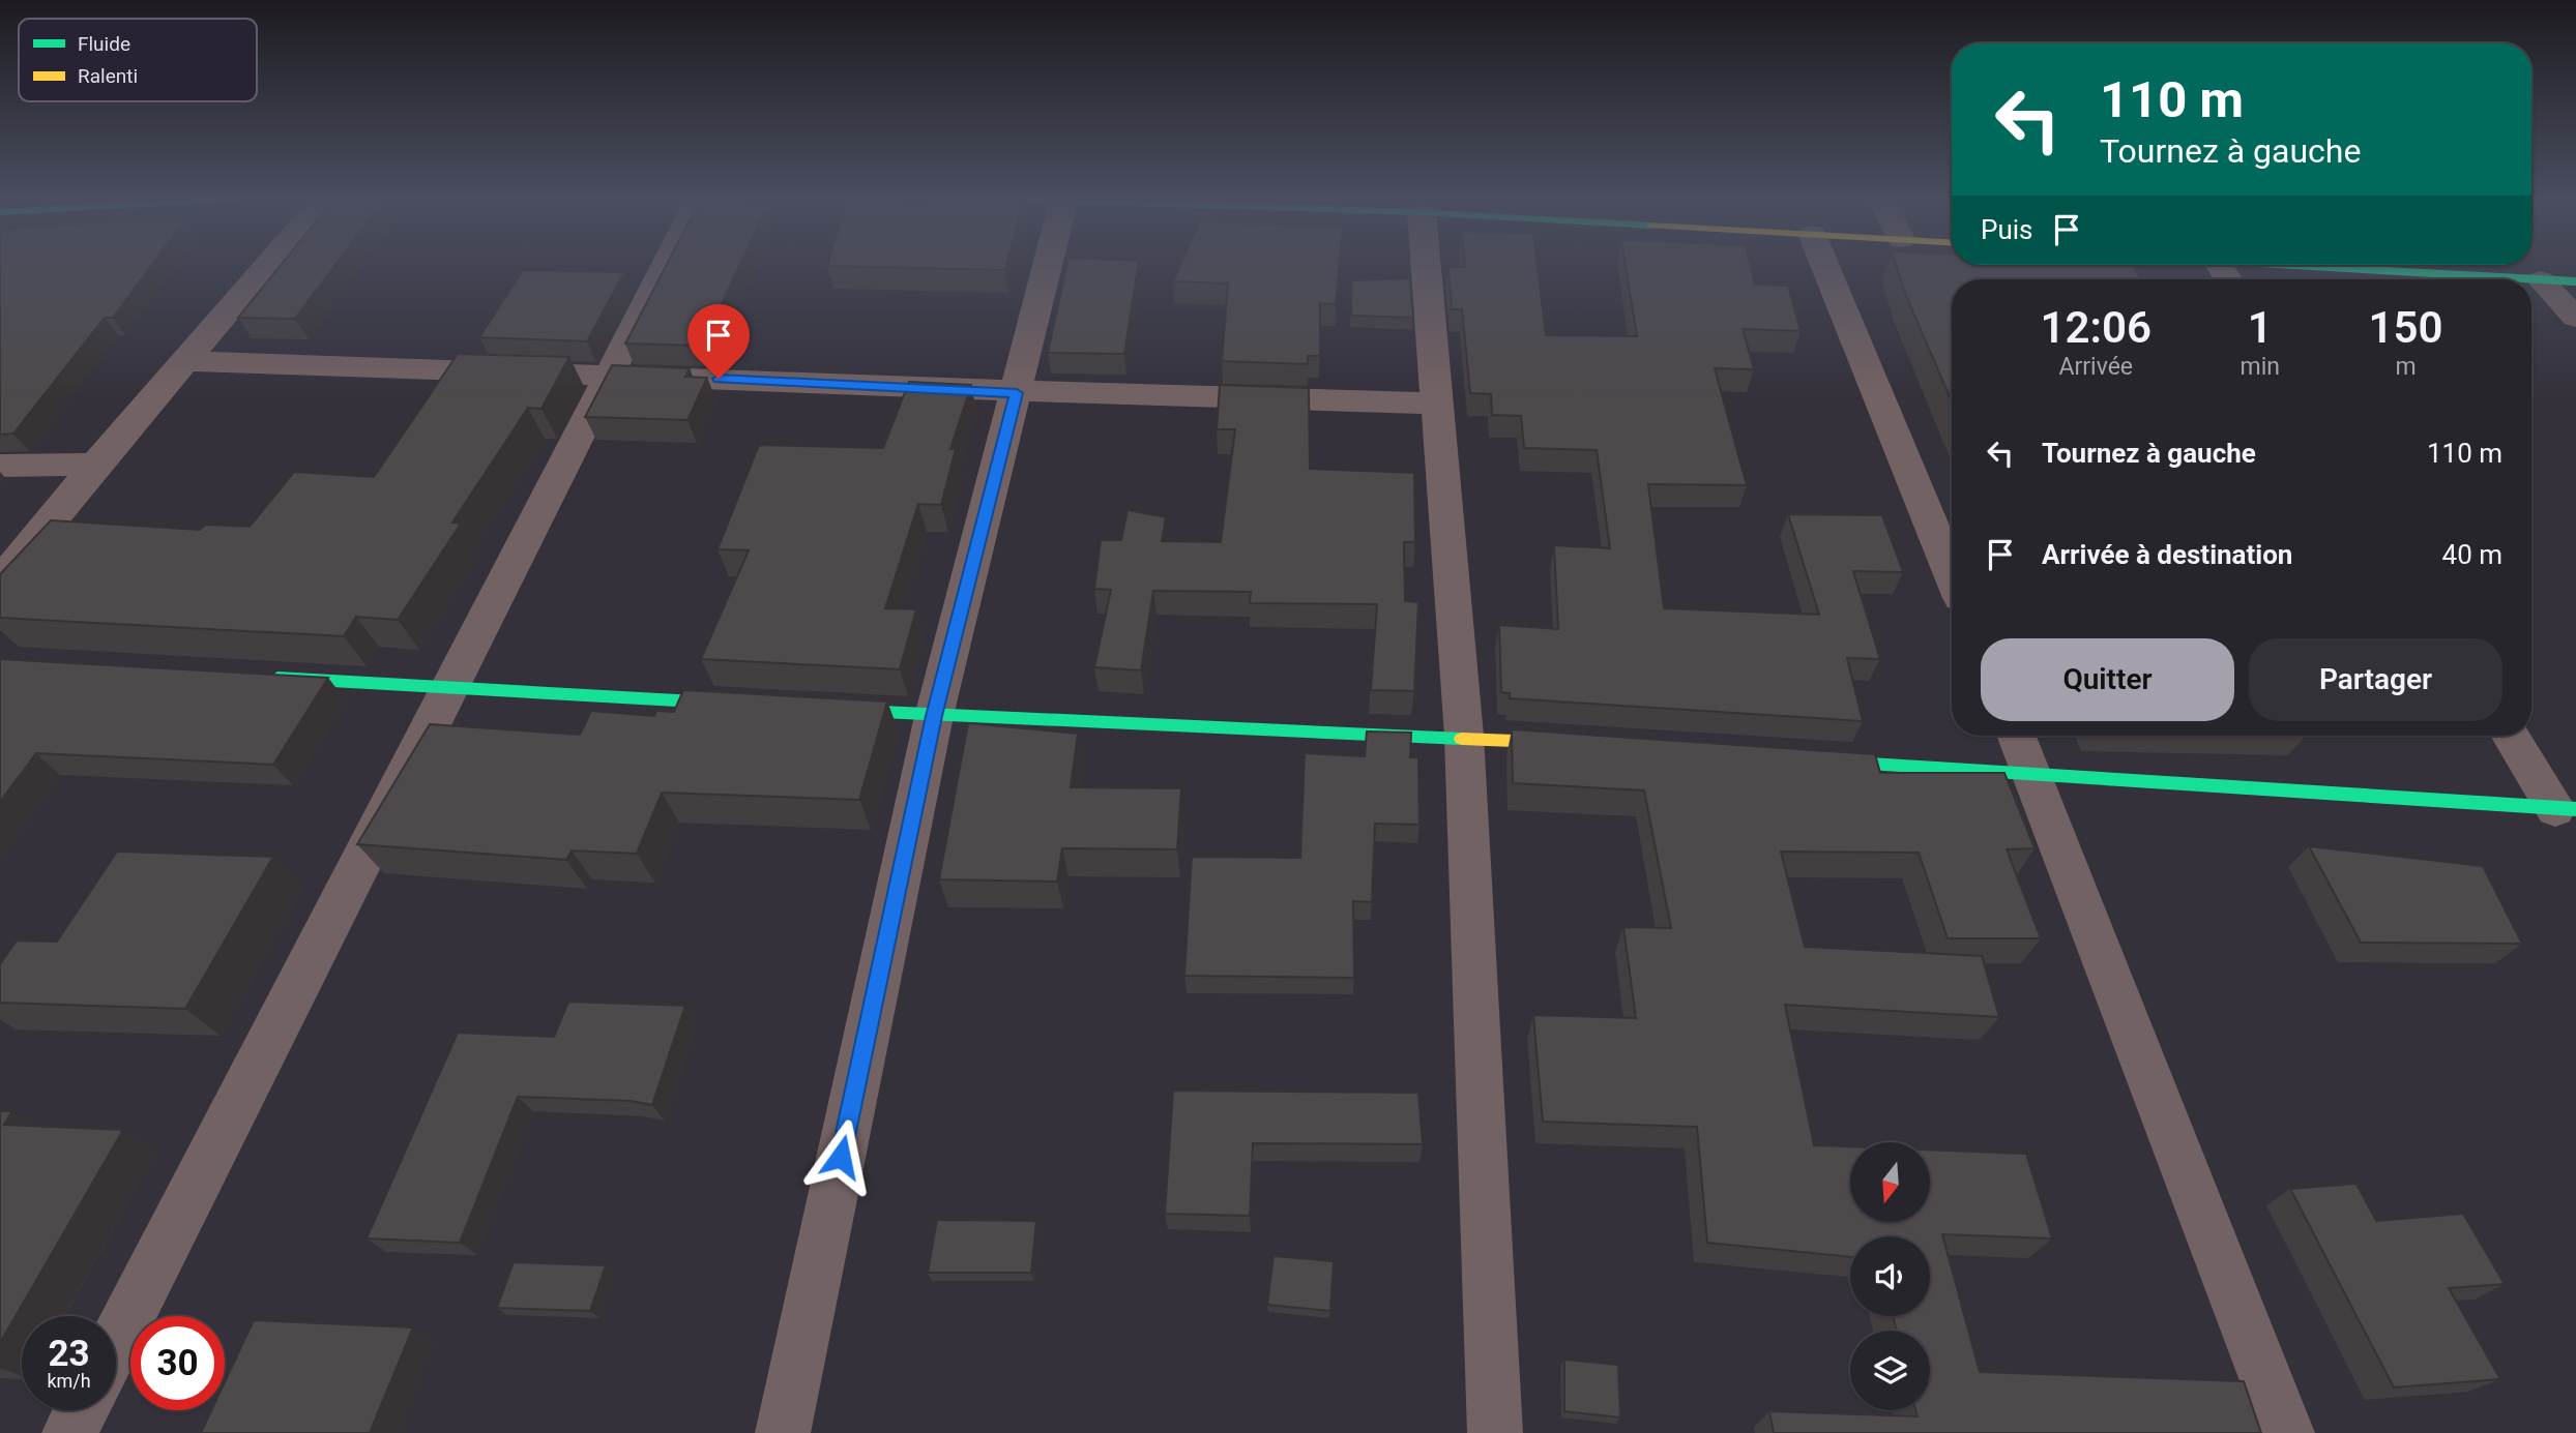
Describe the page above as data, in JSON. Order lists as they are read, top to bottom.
{
  "legend": ["Fluide", "Ralenti"],
  "north": "bottom",
  "page": {
    "turn": ["110 m", "Tournez à gauche"],
    "then": "Puis",
    "eta": [
      "12:06",
      "Arrivée",
      "1",
      "min",
      "150",
      "m"
    ],
    "list": [
      {
        "name": "Tournez à gauche",
        "value": "110 m"
      },
      {
        "name": "Arrivée à destination",
        "value": "40 m"
      }
    ],
    "buttons": ["Quitter", "Partager"],
    "speed": "23 km/h",
    "limit": "30"
  }
}
